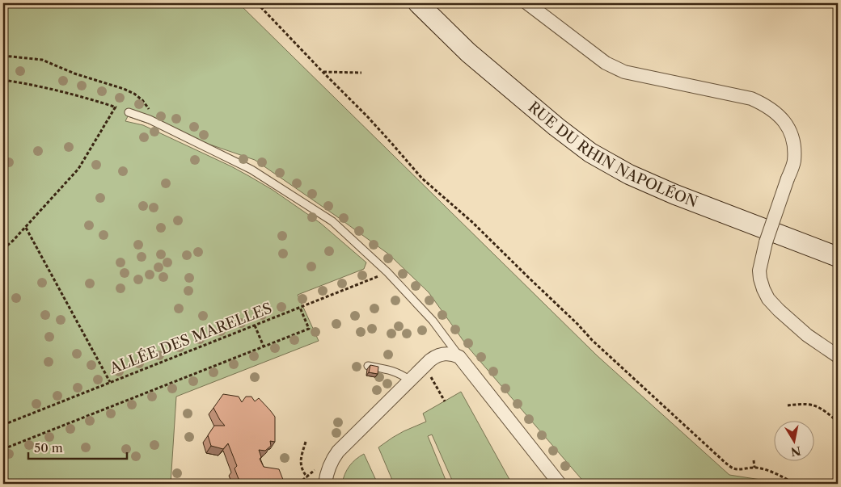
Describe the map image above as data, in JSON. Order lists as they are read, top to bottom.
{
  "streets": {
    "main road": ["RUE DU RHIN NAPOLÉON"],
    "path": ["ALLÉE DES MARELLES"]
  },
  "scale_bar": "50 m",
  "north": "bottom"
}
